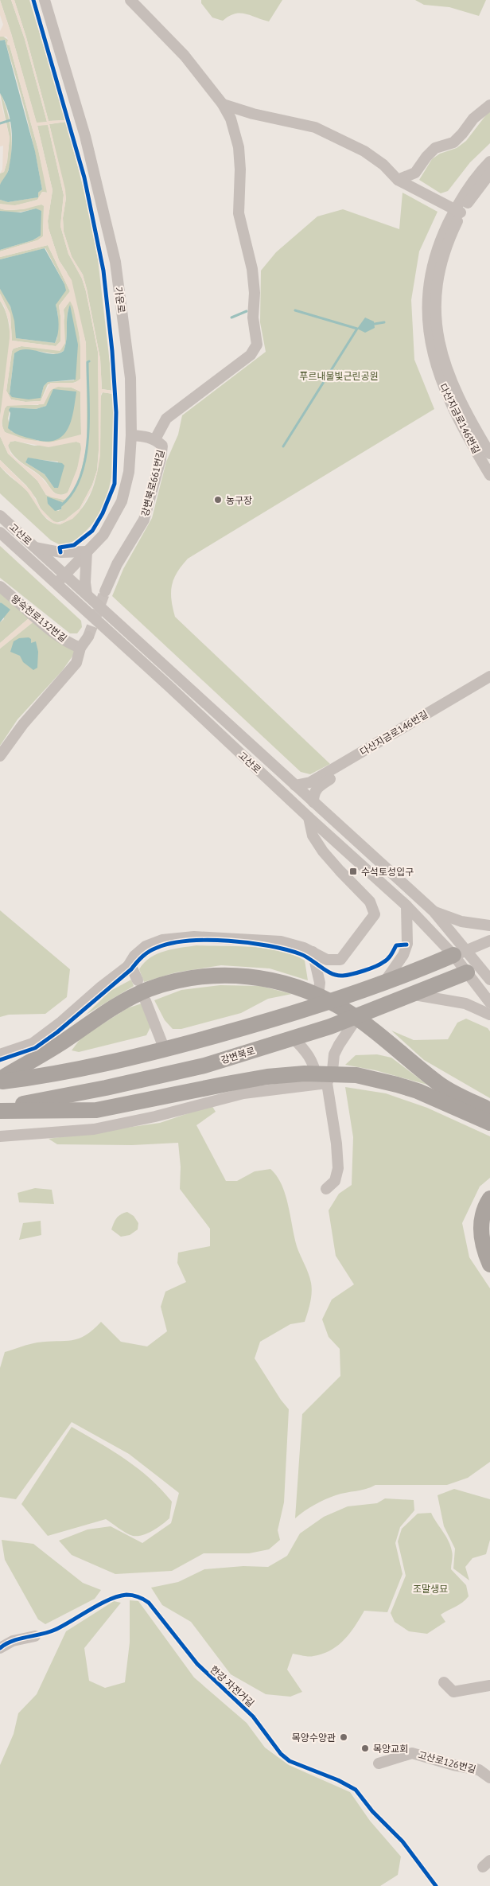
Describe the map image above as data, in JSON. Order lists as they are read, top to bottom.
{
  "streets": {
    "highway": ["강변북로"],
    "street": [
      "가운로",
      "다산지금로146번길",
      "강변북로661번길",
      "고산로",
      "왕숙천로132번길",
      "고산로126번길"
    ],
    "cycle path": ["한강 자전거길"]
  },
  "crossings": [
    ["가운로", "강변북로661번길"],
    ["가운로", "고산로"],
    ["다산지금로146번길", "고산로"],
    ["고산로", "강변북로"]
  ],
  "parks": ["푸르내물빛근린공원", "조말생묘"],
  "places": {
    "other": ["농구장", "목양수양관", "목양교회"],
    "transit": ["수석토성입구"]
  }
}
